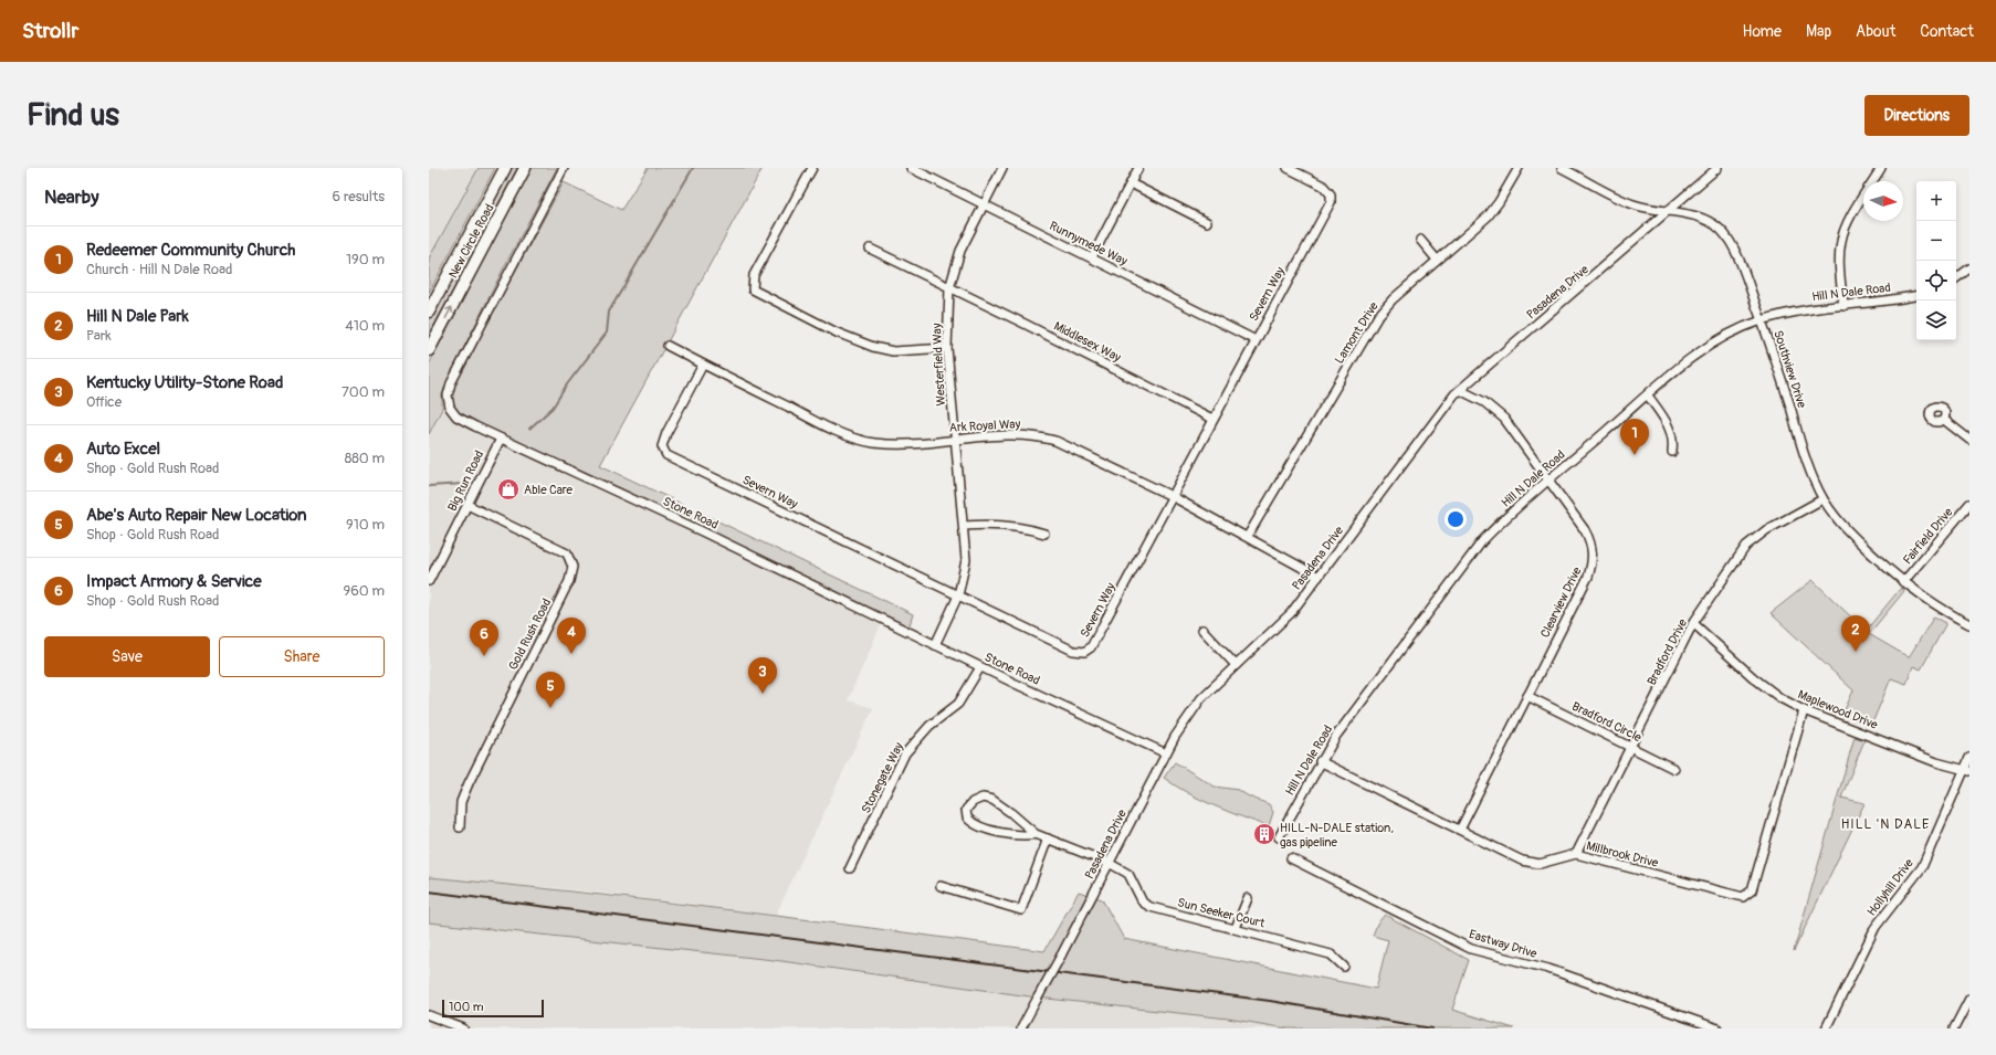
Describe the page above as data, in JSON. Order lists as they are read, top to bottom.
{
  "streets": {
    "highway": ["New Circle Road"],
    "street": [
      "Runnymede Way",
      "Pasadena Drive",
      "Hill N Dale Road",
      "Severn Way",
      "Lamont Drive",
      "Middlesex Way",
      "Westerfield Way",
      "Southview Drive",
      "Ark Royal Way",
      "Big Run Road",
      "Stone Road",
      "Fairfield Drive",
      "Clearview Drive",
      "Gold Rush Road",
      "Bradford Drive",
      "Maplewood Drive",
      "Bradford Circle",
      "Stonegate Way",
      "Millbrook Drive",
      "Hollyhill Drive",
      "Sun Seeker Court",
      "Eastway Drive"
    ]
  },
  "crossings": [
    ["Runnymede Way", "Severn Way"],
    ["Runnymede Way", "Westerfield Way"],
    ["Pasadena Drive", "Southview Drive"],
    ["Pasadena Drive", "Ark Royal Way"],
    ["Pasadena Drive", "Stone Road"],
    ["Pasadena Drive", "Clearview Drive"],
    ["Pasadena Drive", "Sun Seeker Court"],
    ["Hill N Dale Road", "Southview Drive"],
    ["Hill N Dale Road", "Clearview Drive"],
    ["Hill N Dale Road", "Millbrook Drive"],
    ["Severn Way", "Middlesex Way"],
    ["Severn Way", "Westerfield Way"],
    ["Severn Way", "Ark Royal Way"],
    ["Lamont Drive", "Ark Royal Way"],
    ["Middlesex Way", "Westerfield Way"],
    ["Westerfield Way", "Ark Royal Way"],
    ["Westerfield Way", "Stone Road"],
    ["Southview Drive", "Fairfield Drive"],
    ["Southview Drive", "Bradford Drive"],
    ["Big Run Road", "Stone Road"],
    ["Big Run Road", "Gold Rush Road"],
    ["Stone Road", "Stonegate Way"],
    ["Clearview Drive", "Bradford Circle"],
    ["Clearview Drive", "Millbrook Drive"],
    ["Bradford Drive", "Maplewood Drive"],
    ["Bradford Drive", "Bradford Circle"],
    ["Bradford Drive", "Millbrook Drive"],
    ["Maplewood Drive", "Millbrook Drive"],
    ["Maplewood Drive", "Hollyhill Drive"]
  ],
  "districts": ["HILL 'N DALE"],
  "places": {
    "shop": ["Able Care"],
    "building": ["HILL-N-DALE station, gas pipeline"]
  },
  "scale_bar": "100 m",
  "north": "right",
  "page": {
    "header": "Strollr",
    "nav": [
      "Home",
      "Map",
      "About",
      "Contact"
    ],
    "buttons": [
      "Directions",
      ["Save", "Share"]
    ],
    "title": "Find us",
    "heading": ["Nearby", "6 results"],
    "map_buttons": ["+", "−"],
    "list": [
      {
        "mark": "1",
        "name": "Redeemer Community Church",
        "note": "Church · Hill N Dale Road",
        "value": "190 m"
      },
      {
        "mark": "2",
        "name": "Hill N Dale Park",
        "note": "Park",
        "value": "410 m"
      },
      {
        "mark": "3",
        "name": "Kentucky Utility-Stone Road",
        "note": "Office",
        "value": "700 m"
      },
      {
        "mark": "4",
        "name": "Auto Excel",
        "note": "Shop · Gold Rush Road",
        "value": "880 m"
      },
      {
        "mark": "5",
        "name": "Abe's Auto Repair New Location",
        "note": "Shop · Gold Rush Road",
        "value": "910 m"
      },
      {
        "mark": "6",
        "name": "Impact Armory & Service",
        "note": "Shop · Gold Rush Road",
        "value": "960 m"
      }
    ],
    "pins": [
      "1",
      "2",
      "4",
      "6",
      "3",
      "5"
    ],
    "scale": "100 m"
  }
}
